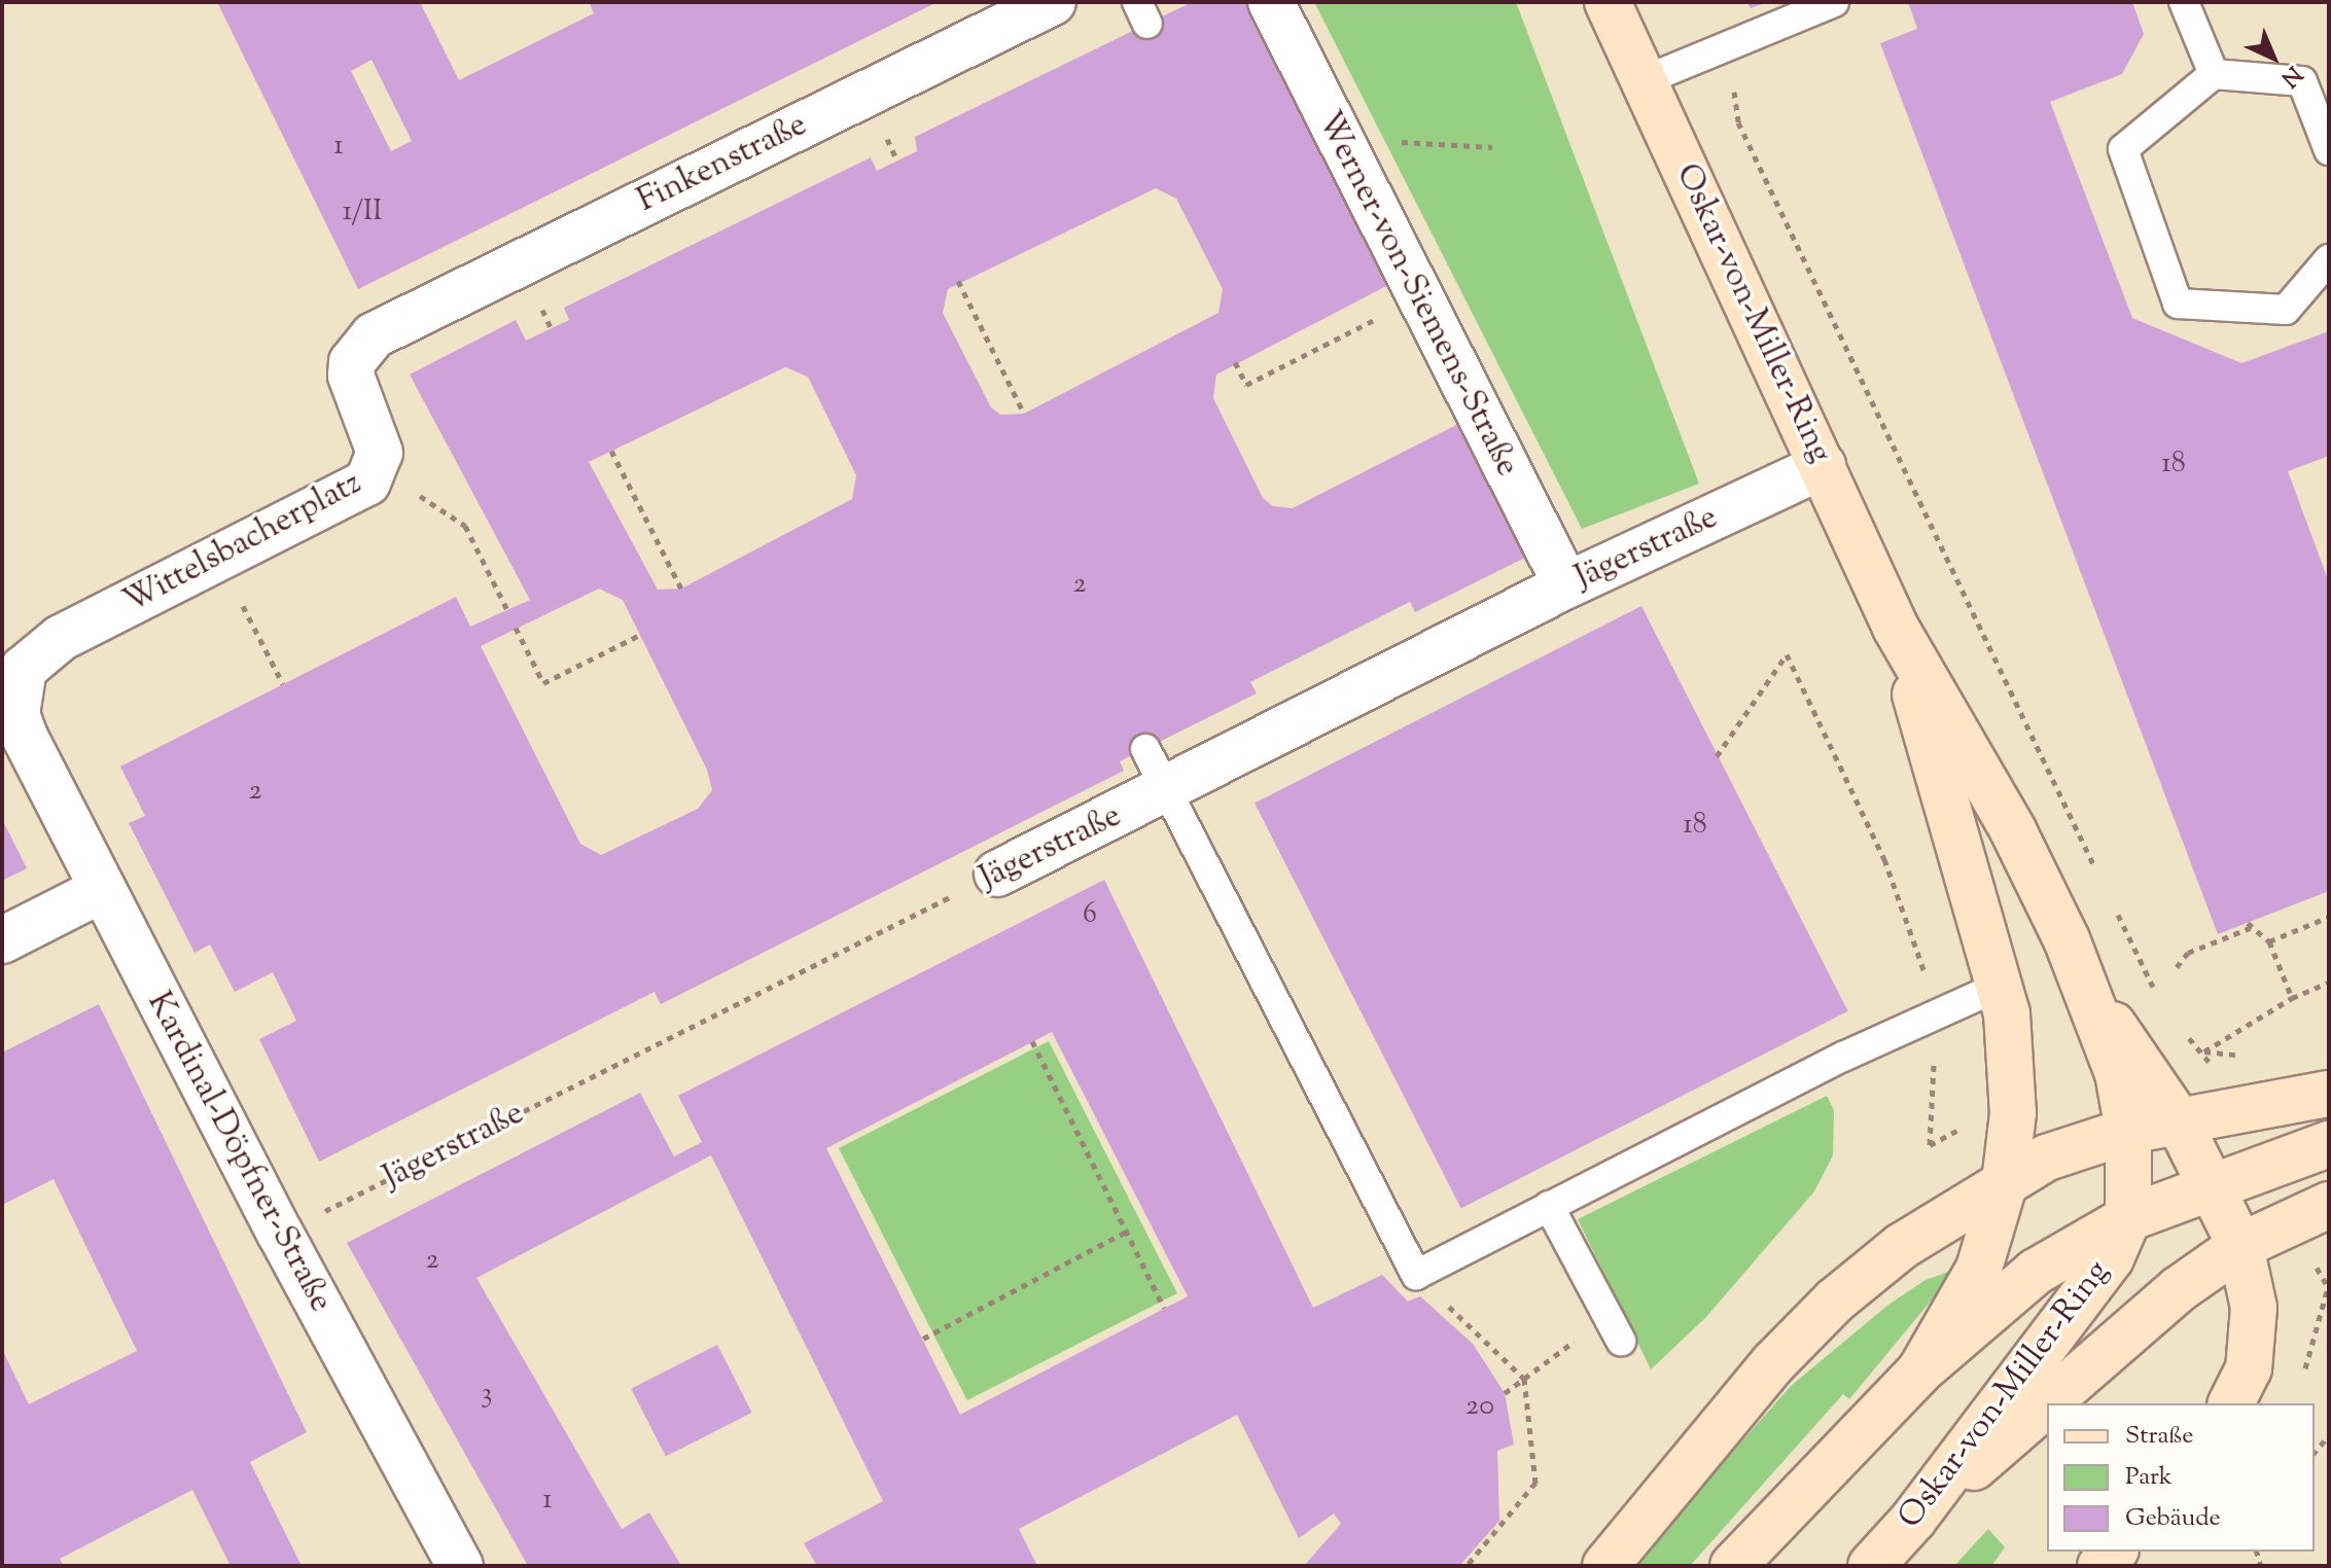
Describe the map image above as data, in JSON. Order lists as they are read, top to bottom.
{
  "streets": {
    "main road": ["Oskar-von-Miller-Ring"],
    "street": [
      "Finkenstraße",
      "Werner-von-Siemens-Straße",
      "Wittelsbacherplatz",
      "Jägerstraße",
      "Kardinal-Döpfner-Straße"
    ]
  },
  "crossings": [
    ["Finkenstraße", "Wittelsbacherplatz"],
    ["Werner-von-Siemens-Straße", "Jägerstraße"],
    ["Oskar-von-Miller-Ring", "Jägerstraße"],
    ["Wittelsbacherplatz", "Kardinal-Döpfner-Straße"],
    ["Jägerstraße", "Kardinal-Döpfner-Straße"]
  ],
  "house_numbers": [
    "1",
    "1/II",
    "18",
    "2",
    "2",
    "18",
    "6",
    "2",
    "3",
    "20",
    "1"
  ],
  "legend": ["Straße", "Park", "Gebäude"],
  "north": "bottom right"
}
